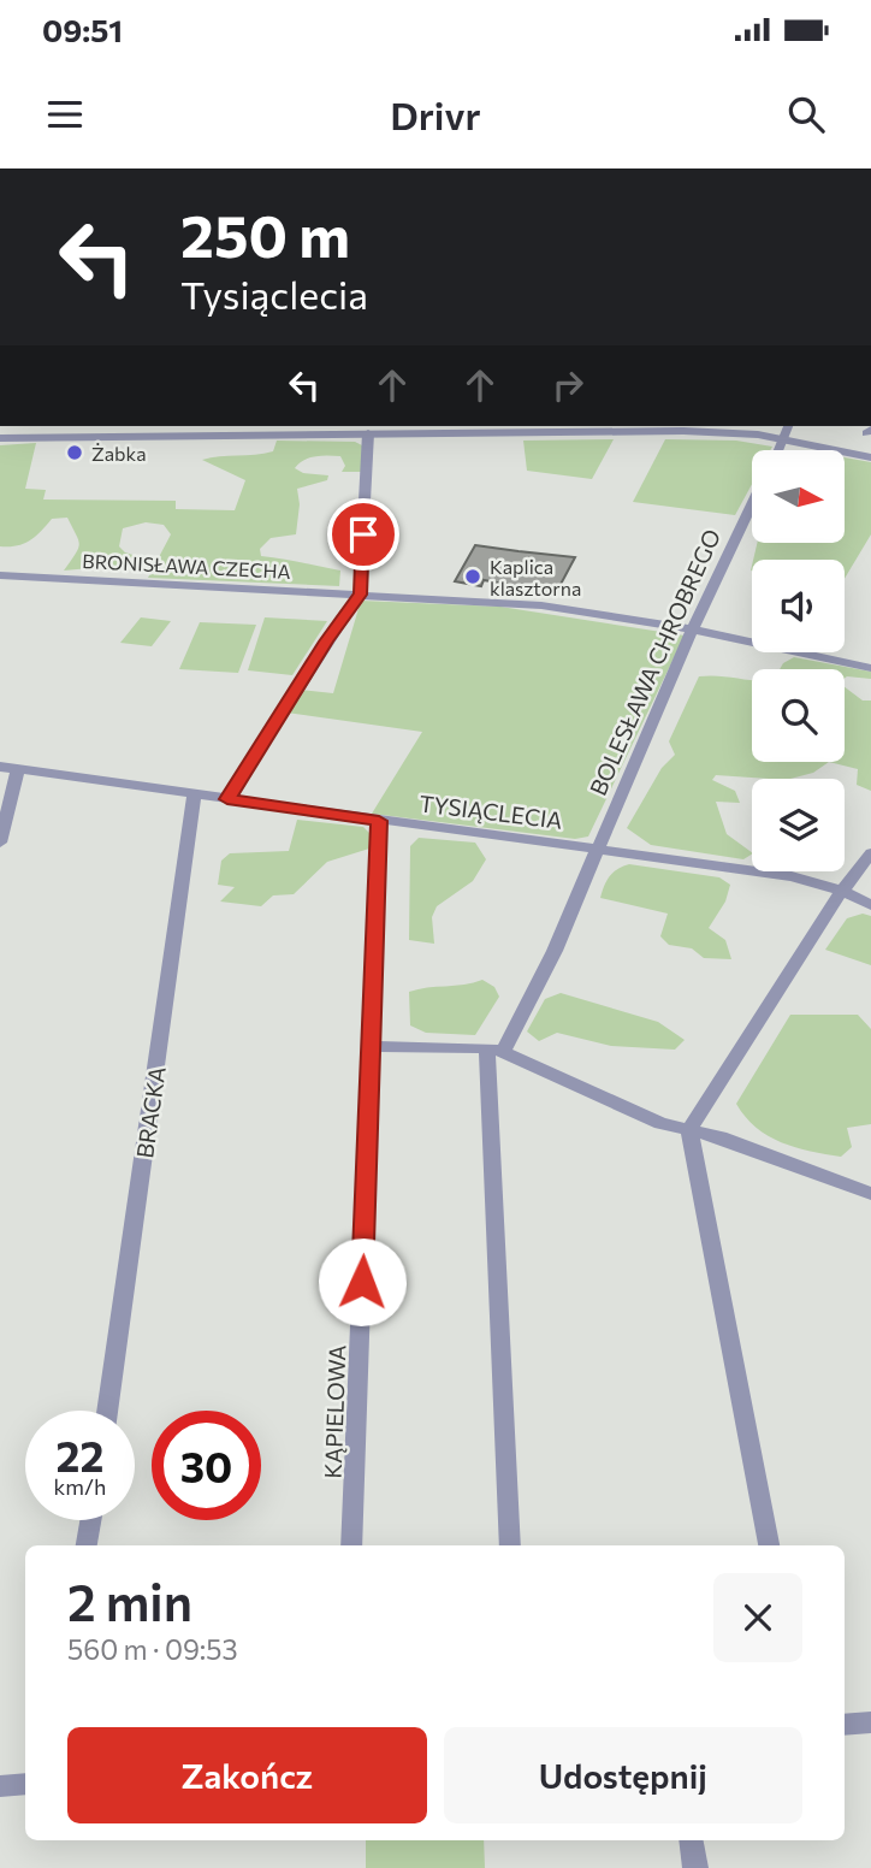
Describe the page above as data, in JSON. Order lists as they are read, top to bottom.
{
  "streets": {
    "street": [
      "BRONISŁAWA CZECHA",
      "BOLESŁAWA CHROBREGO",
      "TYSIĄCLECIA",
      "BRACKA",
      "KĄPIELOWA"
    ]
  },
  "crossings": [
    ["BRONISŁAWA CZECHA", "BOLESŁAWA CHROBREGO"],
    ["BOLESŁAWA CHROBREGO", "TYSIĄCLECIA"],
    ["TYSIĄCLECIA", "BRACKA"],
    ["TYSIĄCLECIA", "KĄPIELOWA"]
  ],
  "places": ["Żabka", "Kaplica klasztorna"],
  "north": "right",
  "page": {
    "status": "09:51",
    "header": "Drivr",
    "turn": ["250 m", "Tysiąclecia"],
    "speed": "22 km/h",
    "limit": "30",
    "heading": ["2 min", "560 m · 09:53"],
    "buttons": ["Zakończ", "Udostępnij"]
  }
}
